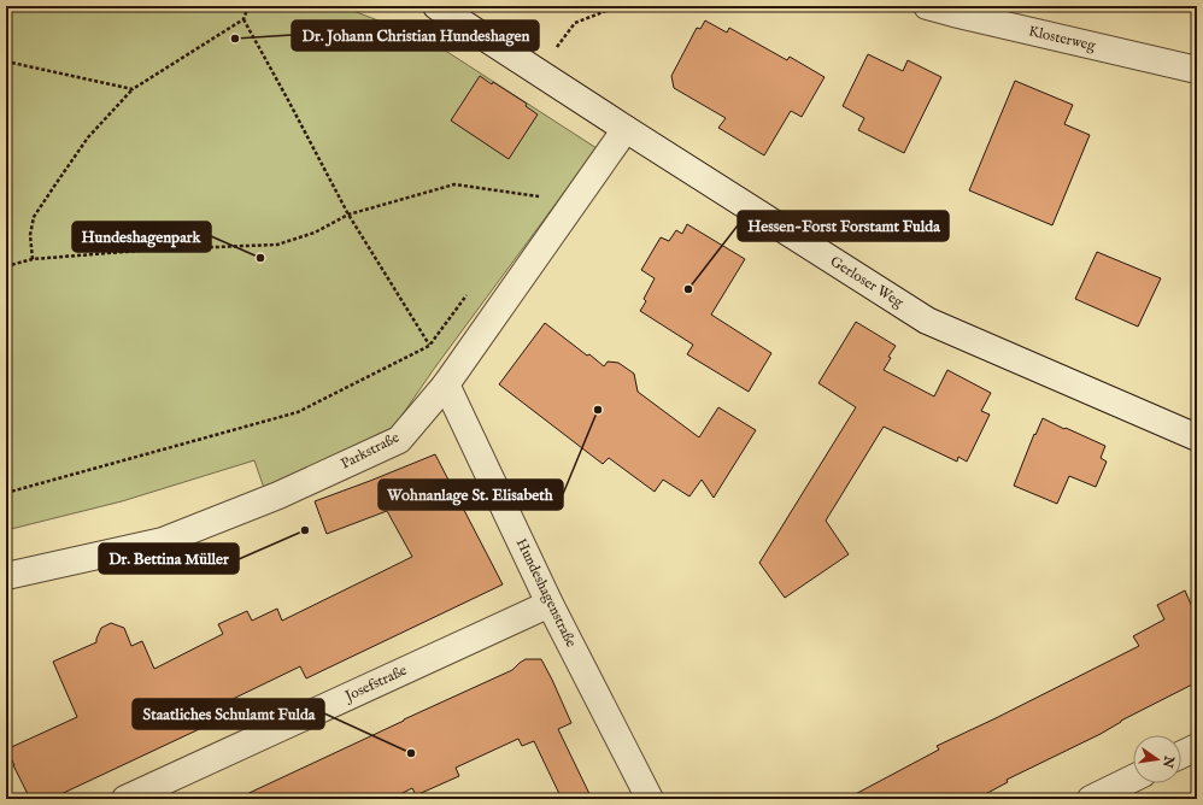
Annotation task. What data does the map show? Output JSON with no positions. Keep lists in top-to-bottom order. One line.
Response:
{"streets":{"street":["Klosterweg","Gerloser Weg","Parkstraße","Hundeshagenstraße","Josefstraße"]},"crossings":[["Gerloser Weg","Parkstraße"],["Parkstraße","Hundeshagenstraße"],["Hundeshagenstraße","Josefstraße"]],"places":["Dr. Johann Christian Hundeshagen","Hundeshagenpark","Hessen-Forst Forstamt Fulda","Wohnanlage St. Elisabeth","Dr. Bettina Müller","Staatliches Schulamt Fulda"],"north":"right"}
